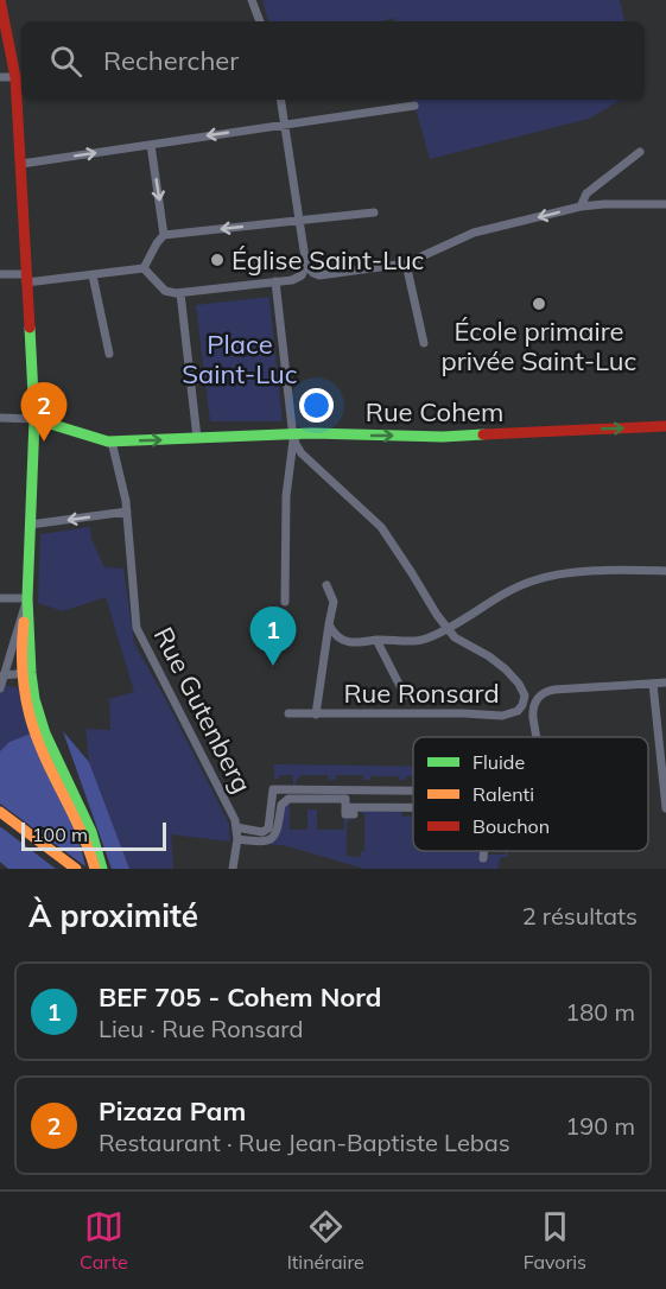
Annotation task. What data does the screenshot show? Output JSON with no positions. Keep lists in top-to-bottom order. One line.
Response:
{"streets":{"main road":["Rue Cohem"],"street":["Rue Ronsard","Rue Gutenberg"]},"crossings":[["Rue Cohem","Rue Gutenberg"]],"one_way":["Rue Cohem"],"parks":["Place Saint-Luc"],"places":["Église Saint-Luc","École primaire privée Saint-Luc"],"legend":["Fluide","Ralenti","Bouchon"],"scale_bar":"100 m","page":{"search":"Rechercher","pins":["2","1"],"scale":"100 m","heading":["À proximité","2 résultats"],"list":[{"mark":"1","name":"BEF 705 - Cohem Nord","note":"Lieu · Rue Ronsard","value":"180 m"},{"mark":"2","name":"Pizaza Pam","note":"Restaurant · Rue Jean-Baptiste Lebas","value":"190 m"}],"nav":["Carte","Itinéraire","Favoris"]}}
